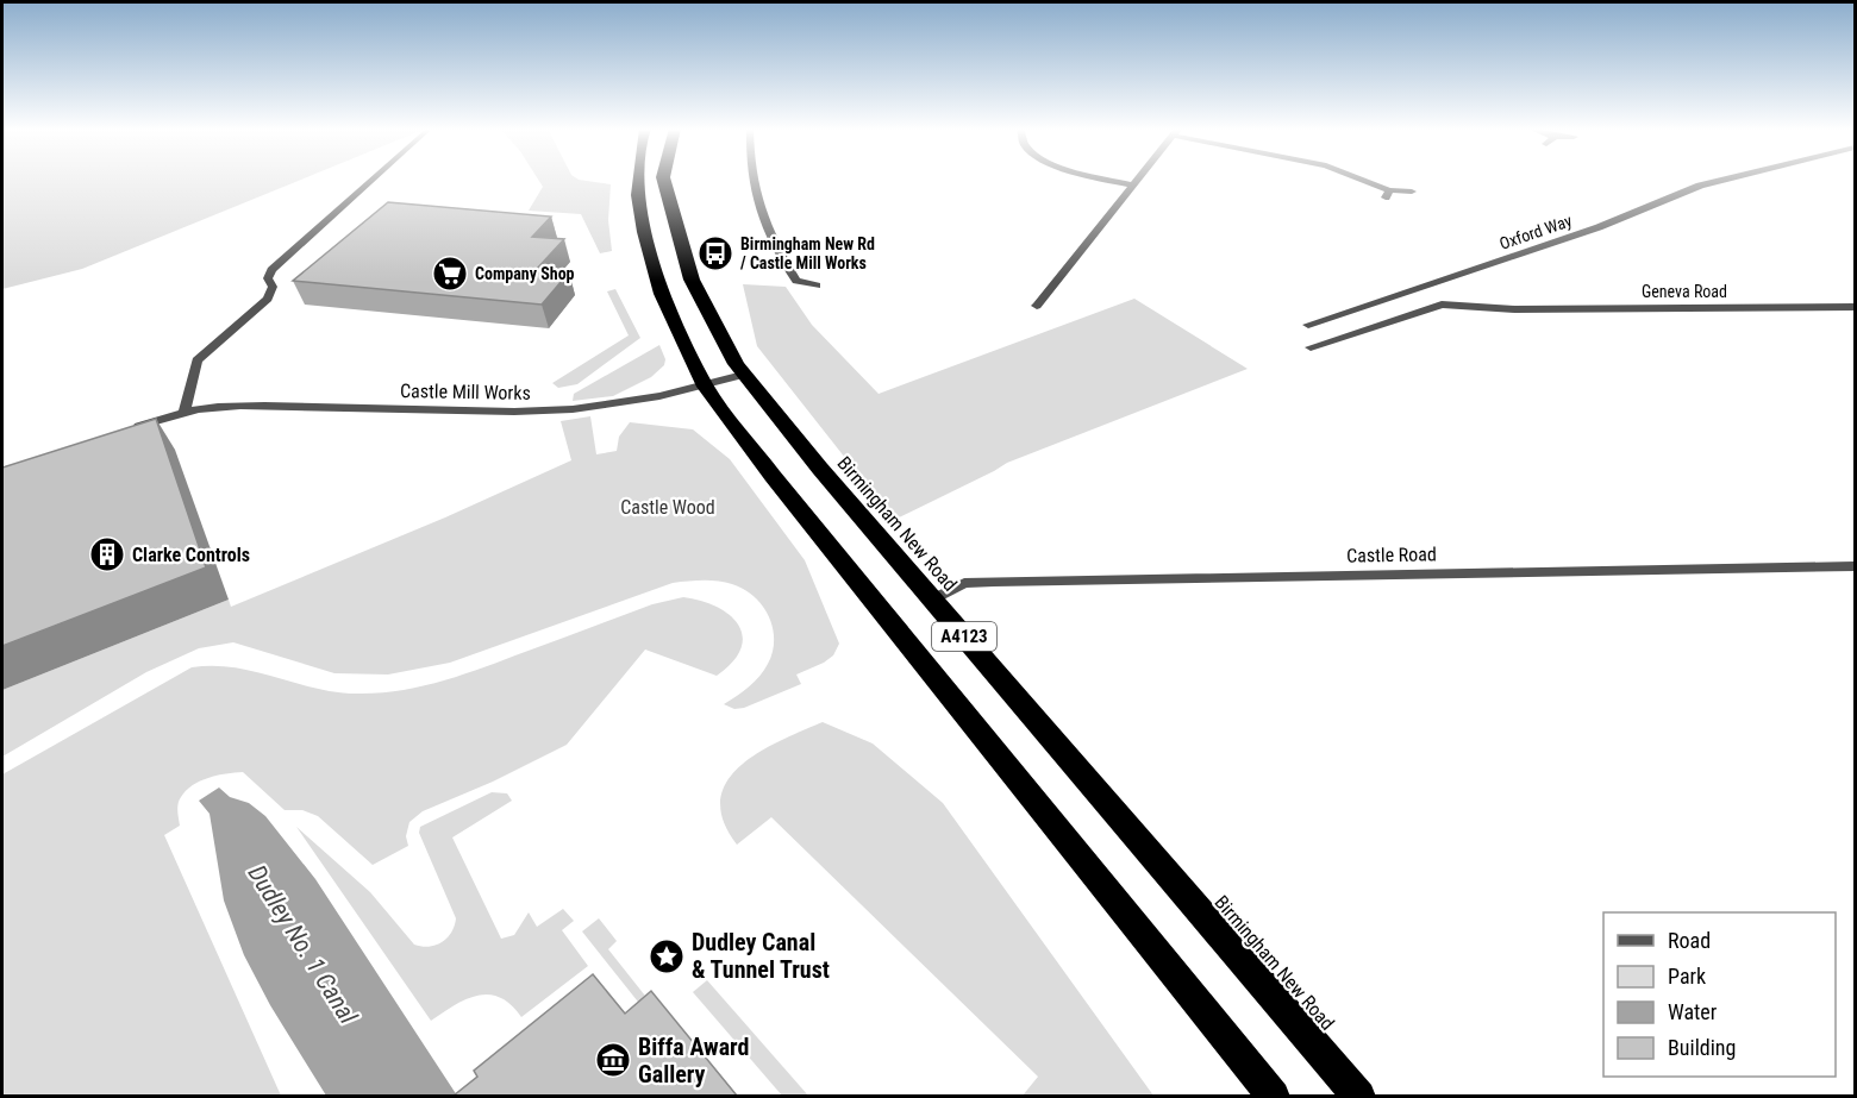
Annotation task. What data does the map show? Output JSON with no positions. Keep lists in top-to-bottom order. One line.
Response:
{"streets":{"highway":["Birmingham New Road","A4123"],"street":["Oxford Way","Geneva Road","Castle Mill Works","Castle Road"]},"crossings":[["Castle Mill Works","Birmingham New Road"],["Castle Mill Works","A4123"],["Birmingham New Road","Castle Road"]],"water":["Dudley No. 1 Canal"],"parks":["Castle Wood"],"places":{"bus stop":["Birmingham New Rd / Castle Mill Works"],"supermarket":["Company Shop"],"building":["Clarke Controls"],"place":["Dudley Canal & Tunnel Trust"],"museum":["Biffa Award Gallery"]},"legend":["Road","Park","Water","Building"]}
